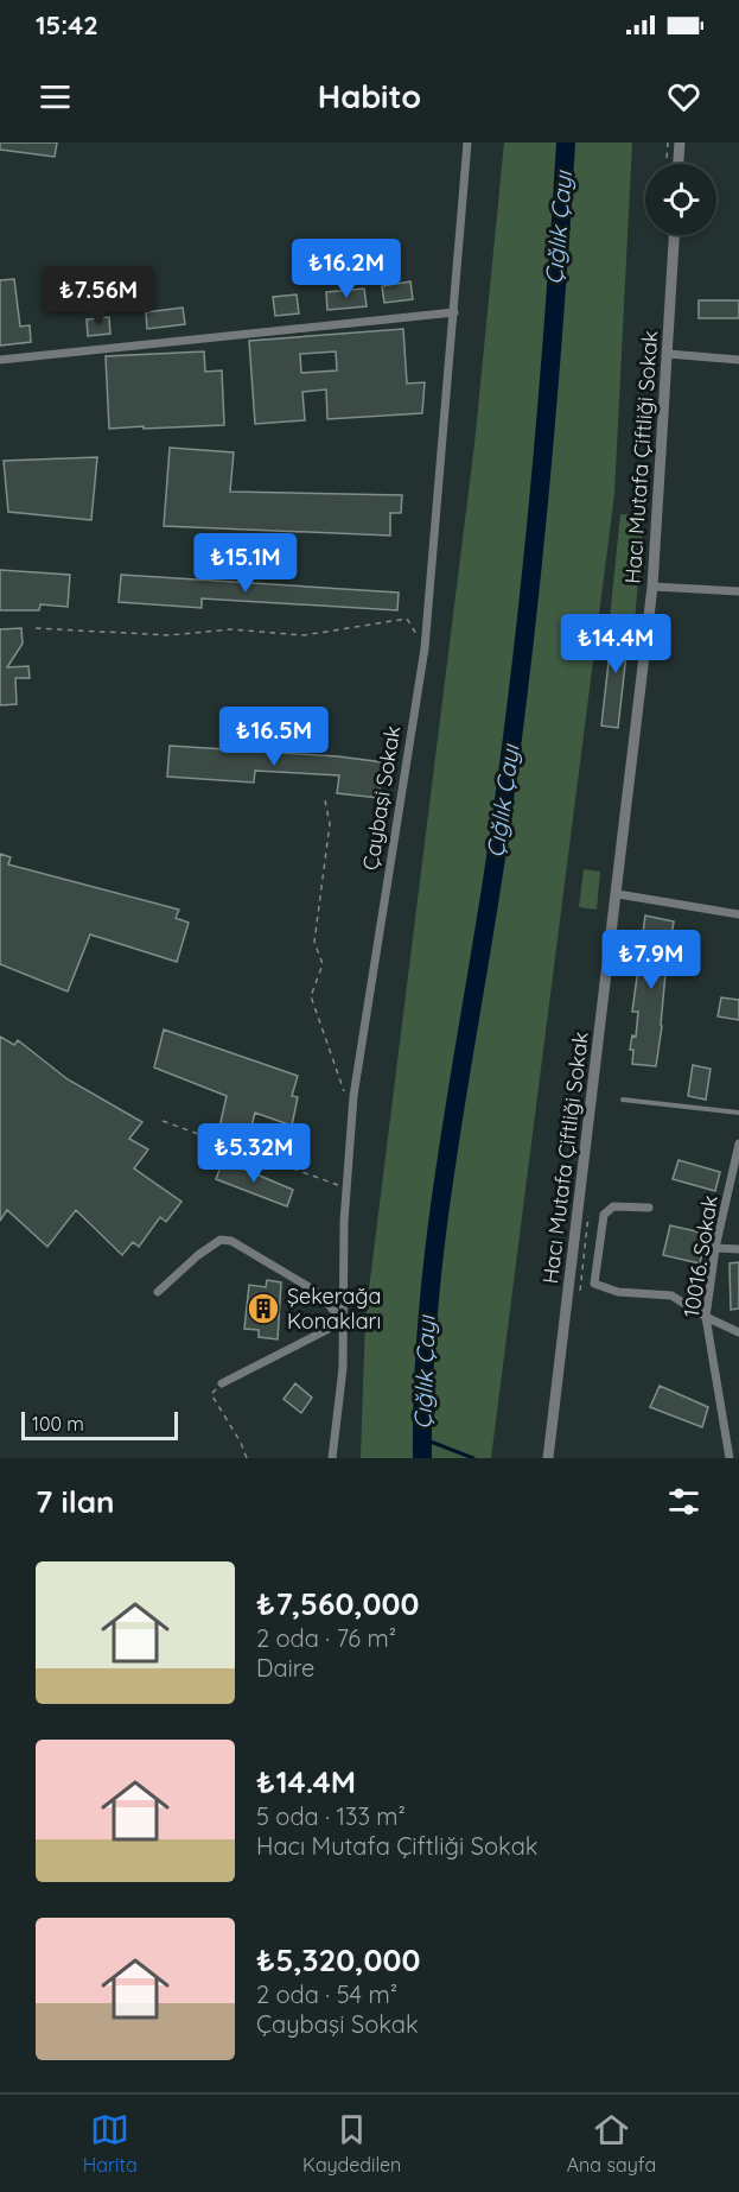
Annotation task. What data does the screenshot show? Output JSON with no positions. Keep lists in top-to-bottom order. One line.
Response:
{"streets":{"street":["Hacı Mutafa Çiftliği Sokak","Çaybaşi Sokak","10016. Sokak"]},"water":["Çığlık Çayı"],"places":{"building":["Şekerağa Konakları"]},"scale_bar":"100 m","page":{"status":"15:42","header":"Habito","price":["₺16.2M","₺7.56M","₺15.1M","₺14.4M","₺16.5M","₺7.9M","₺5.32M"],"scale":"100 m","heading":"7 ilan","list":[{"name":"₺7,560,000","note":"2 oda · 76 m² · Daire"},{"name":"₺14.4M","note":"5 oda · 133 m² · Hacı Mutafa Çiftliği Sokak"},{"name":"₺5,320,000","note":"2 oda · 54 m² · Çaybaşi Sokak"}],"tabs":["Harita","Kaydedilen","Ana sayfa"]}}
